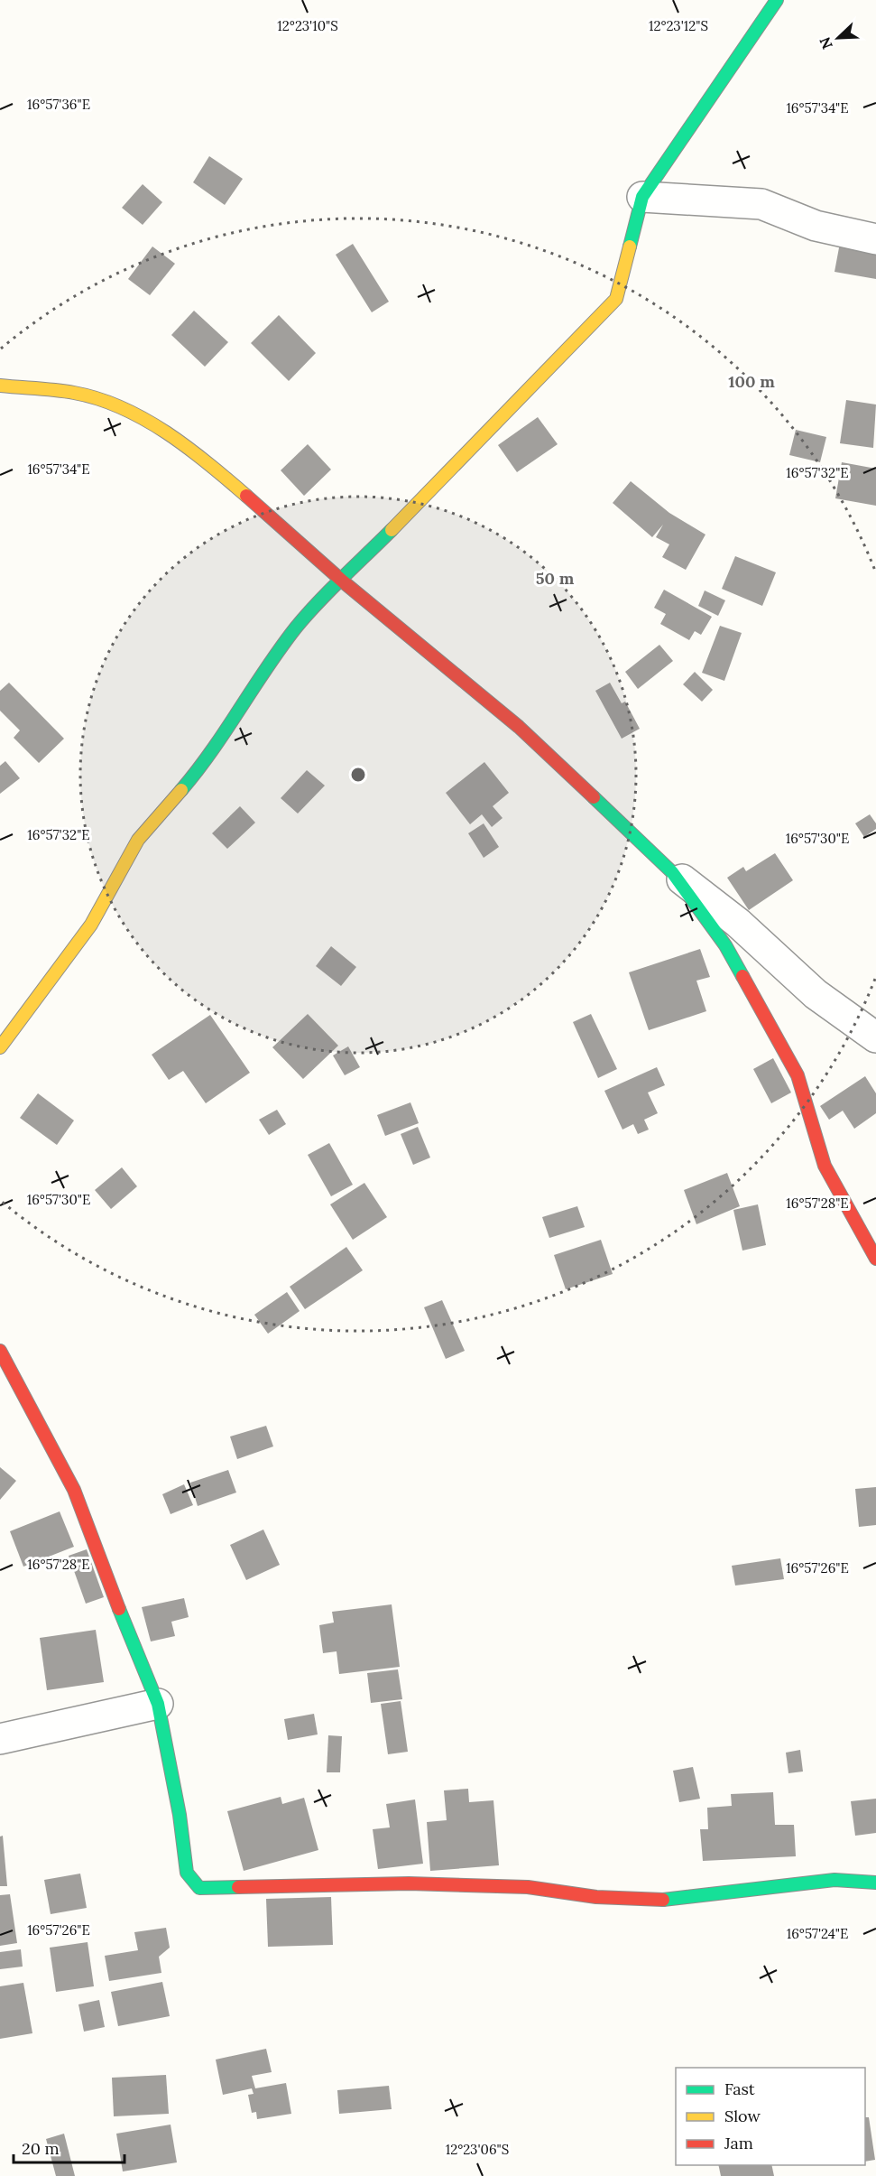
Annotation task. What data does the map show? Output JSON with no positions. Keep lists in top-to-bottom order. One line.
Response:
{"legend":["Fast","Slow","Jam"],"scale_bar":"20 m","north":"bottom left","coordinates":["12°23'10\"S","12°23'12\"S","16°57'36\"E","16°57'34\"E","16°57'32\"E","16°57'30\"E","16°57'28\"E","16°57'26\"E","16°57'24\"E","12°23'06\"S"],"rings":["100 m","50 m"]}
